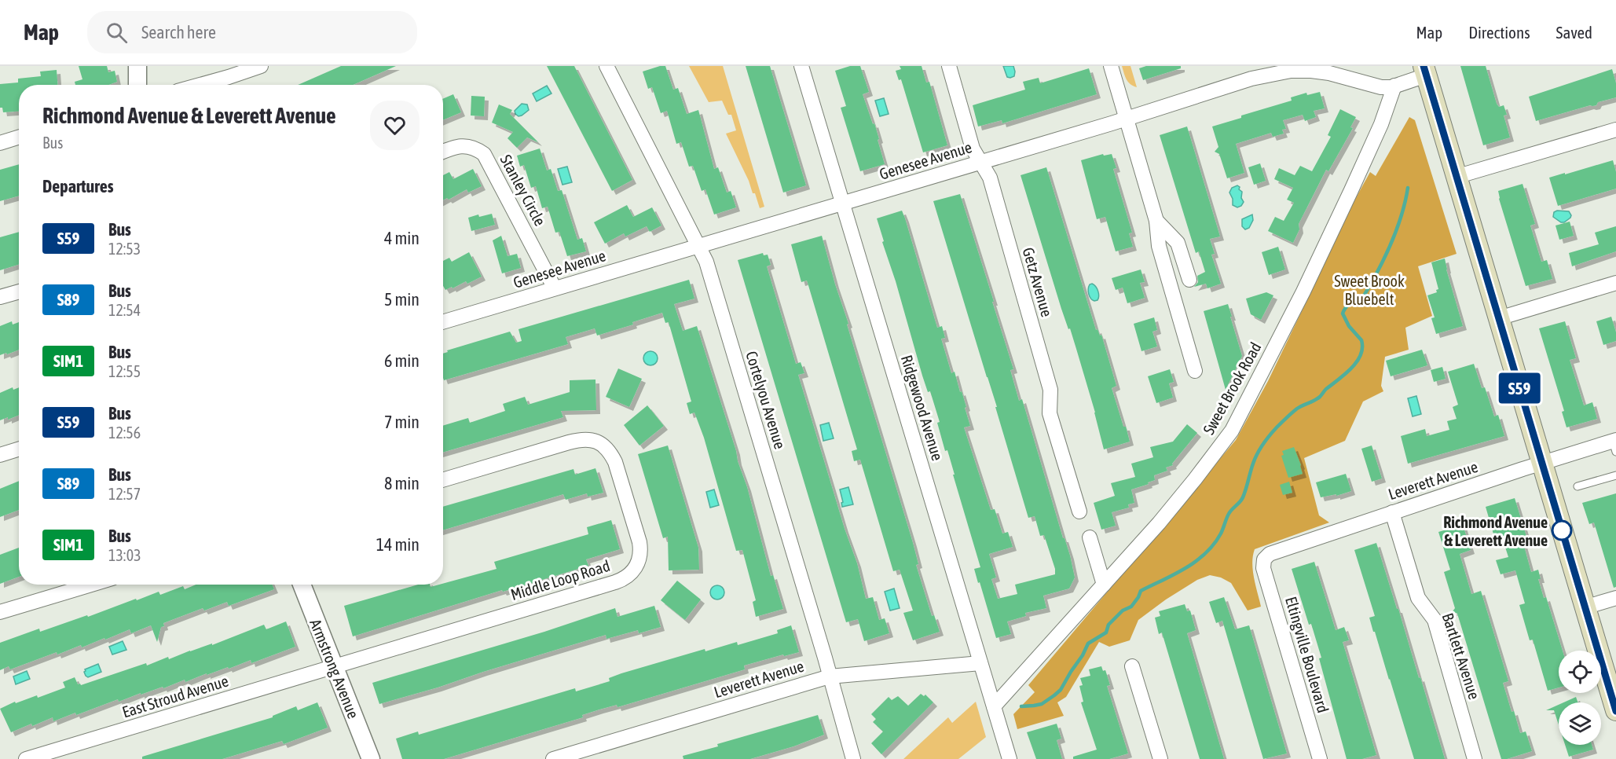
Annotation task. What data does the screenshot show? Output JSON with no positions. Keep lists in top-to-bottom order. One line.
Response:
{"streets":{"street":["Genesee Avenue","Stanley Circle","Getz Avenue","Sweet Brook Road","Cortelyou Avenue","Ridgewood Avenue","Leverett Avenue","Middle Loop Road","Eltingville Boulevard","Bartlett Avenue","Armstrong Avenue","East Stroud Avenue"]},"crossings":[["Genesee Avenue","Stanley Circle"],["Genesee Avenue","Getz Avenue"],["Genesee Avenue","Sweet Brook Road"],["Genesee Avenue","Cortelyou Avenue"],["Genesee Avenue","Ridgewood Avenue"],["Sweet Brook Road","Ridgewood Avenue"],["Cortelyou Avenue","Leverett Avenue"],["Ridgewood Avenue","Leverett Avenue"],["Leverett Avenue","Eltingville Boulevard"],["Leverett Avenue","Bartlett Avenue"],["Middle Loop Road","Armstrong Avenue"],["Middle Loop Road","East Stroud Avenue"],["Armstrong Avenue","East Stroud Avenue"]],"parks":["Sweet Brook Bluebelt"],"places":["Richmond Avenue & Leverett Avenue"],"lines":["bus line S59"],"page":{"header":"Map","search":"Search here","nav":["Map","Directions","Saved"],"on_map":"S59","heading":[["Richmond Avenue & Leverett Avenue","Bus"],"Departures"],"list":[{"mark":"S59","name":"Bus","note":"12:53","value":"4 min"},{"mark":"S89","name":"Bus","note":"12:54","value":"5 min"},{"mark":"SIM1","name":"Bus","note":"12:55","value":"6 min"},{"mark":"S59","name":"Bus","note":"12:56","value":"7 min"},{"mark":"S89","name":"Bus","note":"12:57","value":"8 min"},{"mark":"SIM1","name":"Bus","note":"13:03","value":"14 min"}]}}
